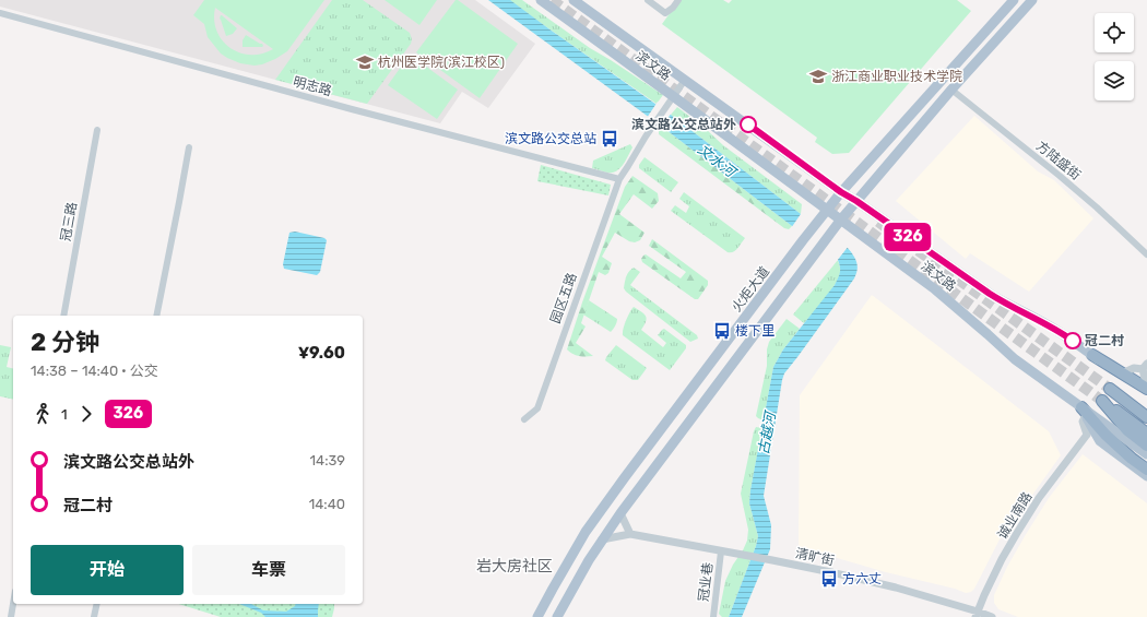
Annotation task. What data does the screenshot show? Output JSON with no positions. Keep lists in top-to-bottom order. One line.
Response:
{"streets":{"main road":["滨文路","火炬大道"],"street":["明志路","方陆盛街","冠三路","园区五路","诚业南路","清旷街","冠业巷"]},"crossings":[["滨文路","火炬大道"],["滨文路","园区五路"],["明志路","园区五路"],["诚业南路","清旷街"],["清旷街","冠业巷"]],"districts":["岩大房社区"],"water":["文水河","古越河"],"places":{"school or university":["杭州医学院(滨江校区)","浙江商业职业技术学院"],"other":["滨文路公交总站外","冠二村"],"bus stop":["滨文路公交总站","楼下里","方六丈"]},"lines":["bus line 326"],"page":{"on_map":"326","heading":["2 分钟","14:38 – 14:40 · 公交","¥9.60"],"legs":["1","326"],"list":[{"name":"滨文路公交总站外","value":"14:39"},{"name":"冠二村","value":"14:40"}],"buttons":["开始","车票"]}}
